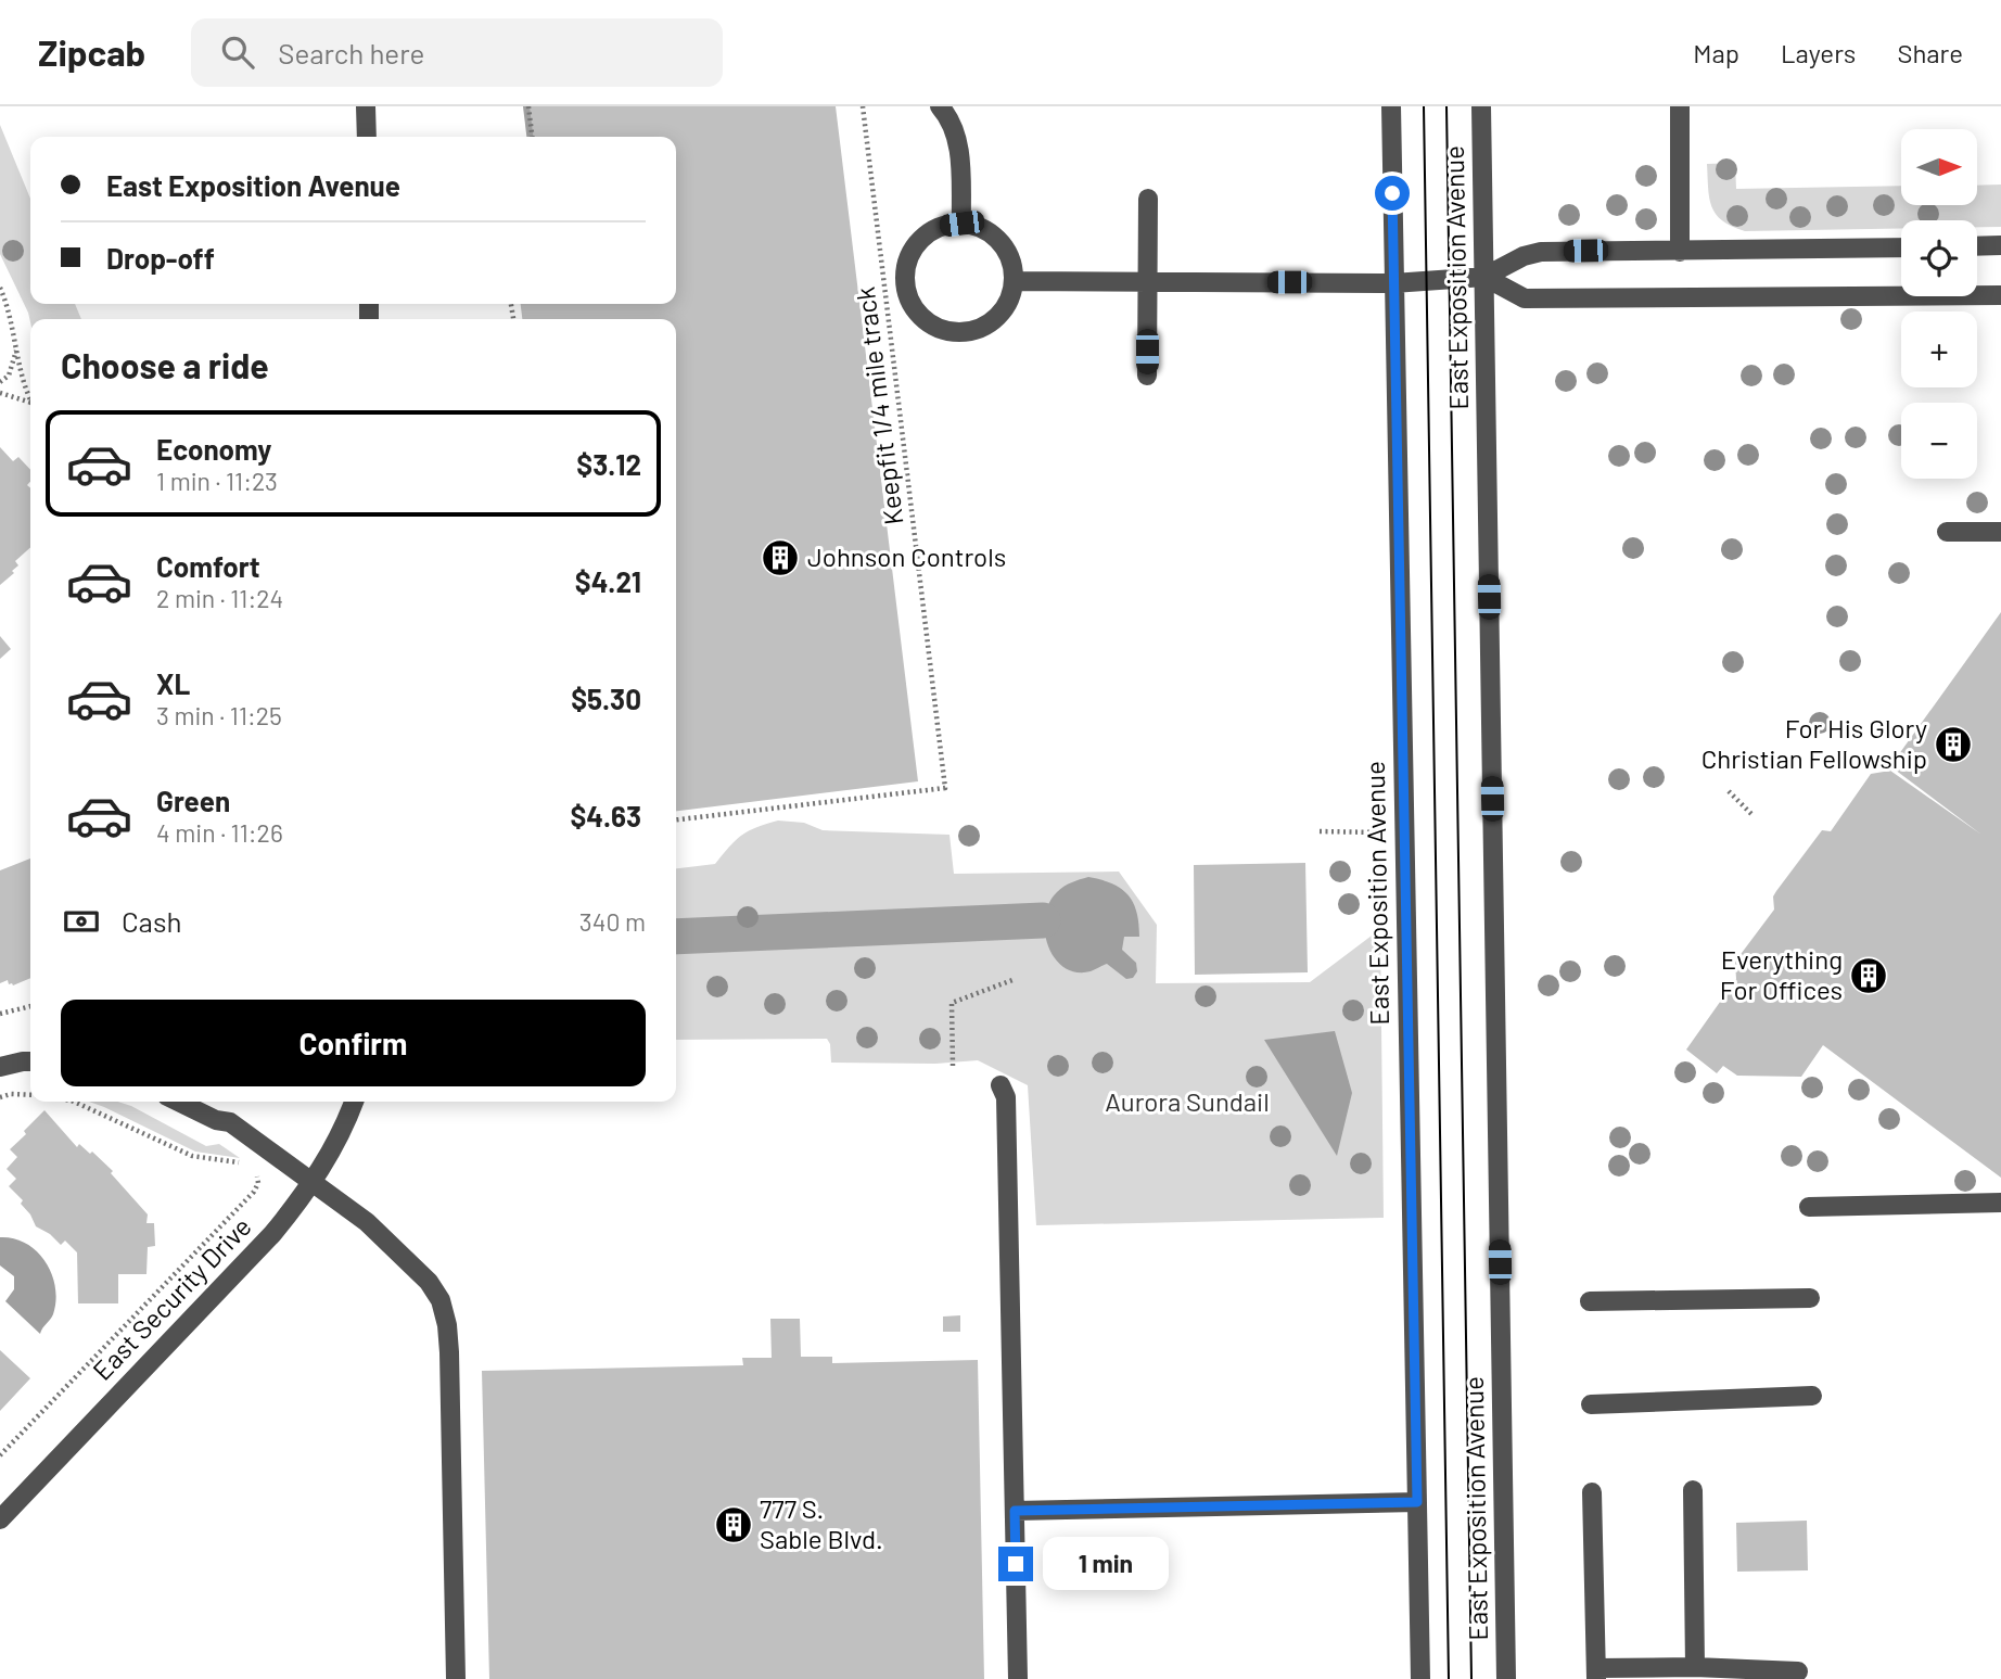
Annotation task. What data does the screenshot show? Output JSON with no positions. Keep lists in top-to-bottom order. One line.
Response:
{"streets":{"street":["East Exposition Avenue","East Security Drive"],"path":["Keepfit 1/4 mile track"]},"parks":["Aurora Sundail"],"places":{"building":["Johnson Controls","For His Glory Christian Fellowship","Everything For Offices","777 S. Sable Blvd."]},"north":"right","page":{"header":"Zipcab","search":"Search here","nav":["Map","Layers","Share"],"map_buttons":["+","−"],"banner":["East Exposition Avenue","Drop-off"],"heading":"Choose a ride","list":[{"name":"Economy","note":"1 min · 11:23","value":"$3.12"},{"name":"Comfort","note":"2 min · 11:24","value":"$4.21"},{"name":"XL","note":"3 min · 11:25","value":"$5.30"},{"name":"Green","note":"4 min · 11:26","value":"$4.63"}],"pay":["Cash","340 m"],"buttons":"Confirm","bubble":"1 min"}}
